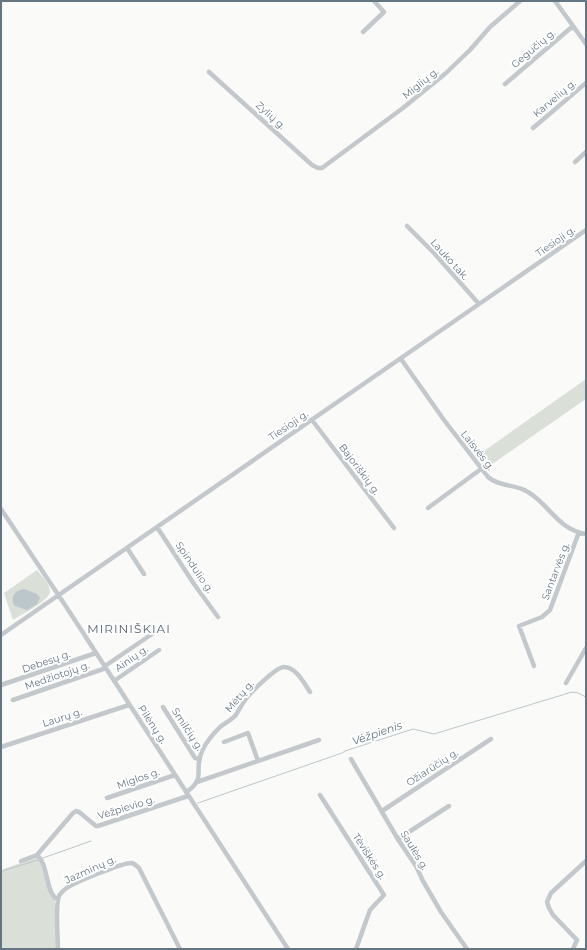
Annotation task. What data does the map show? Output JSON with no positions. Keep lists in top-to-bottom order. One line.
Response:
{"streets":{"street":["Gegučių g.","Miglių g.","Karvelių g.","Zylių g.","Tiesioji g.","Lauko tak.","Laisvės g.","Bajoriškių g.","Spindulio g.","Santarvės g.","Ainių g.","Debesų g.","Medžiotojų g.","Mėtų g.","Laurų g.","Pilėnų g.","Smilčių g.","Ožiarūčių g.","Miglos g.","Vėžpievio g.","Saulės g.","Tėviškės g.","Jazminų g."]},"crossings":[["Miglių g.","Zylių g."],["Tiesioji g.","Lauko tak."],["Tiesioji g.","Laisvės g."],["Tiesioji g.","Bajoriškių g."],["Tiesioji g.","Spindulio g."],["Tiesioji g.","Pilėnų g."],["Laisvės g.","Santarvės g."],["Ainių g.","Pilėnų g."],["Debesų g.","Pilėnų g."],["Medžiotojų g.","Pilėnų g."],["Mėtų g.","Smilčių g."],["Laurų g.","Pilėnų g."],["Pilėnų g.","Miglos g."],["Pilėnų g.","Vėžpievio g."],["Ožiarūčių g.","Saulės g."]],"districts":["MIRINIŠKIAI"],"water":["Vėžpienis"]}
